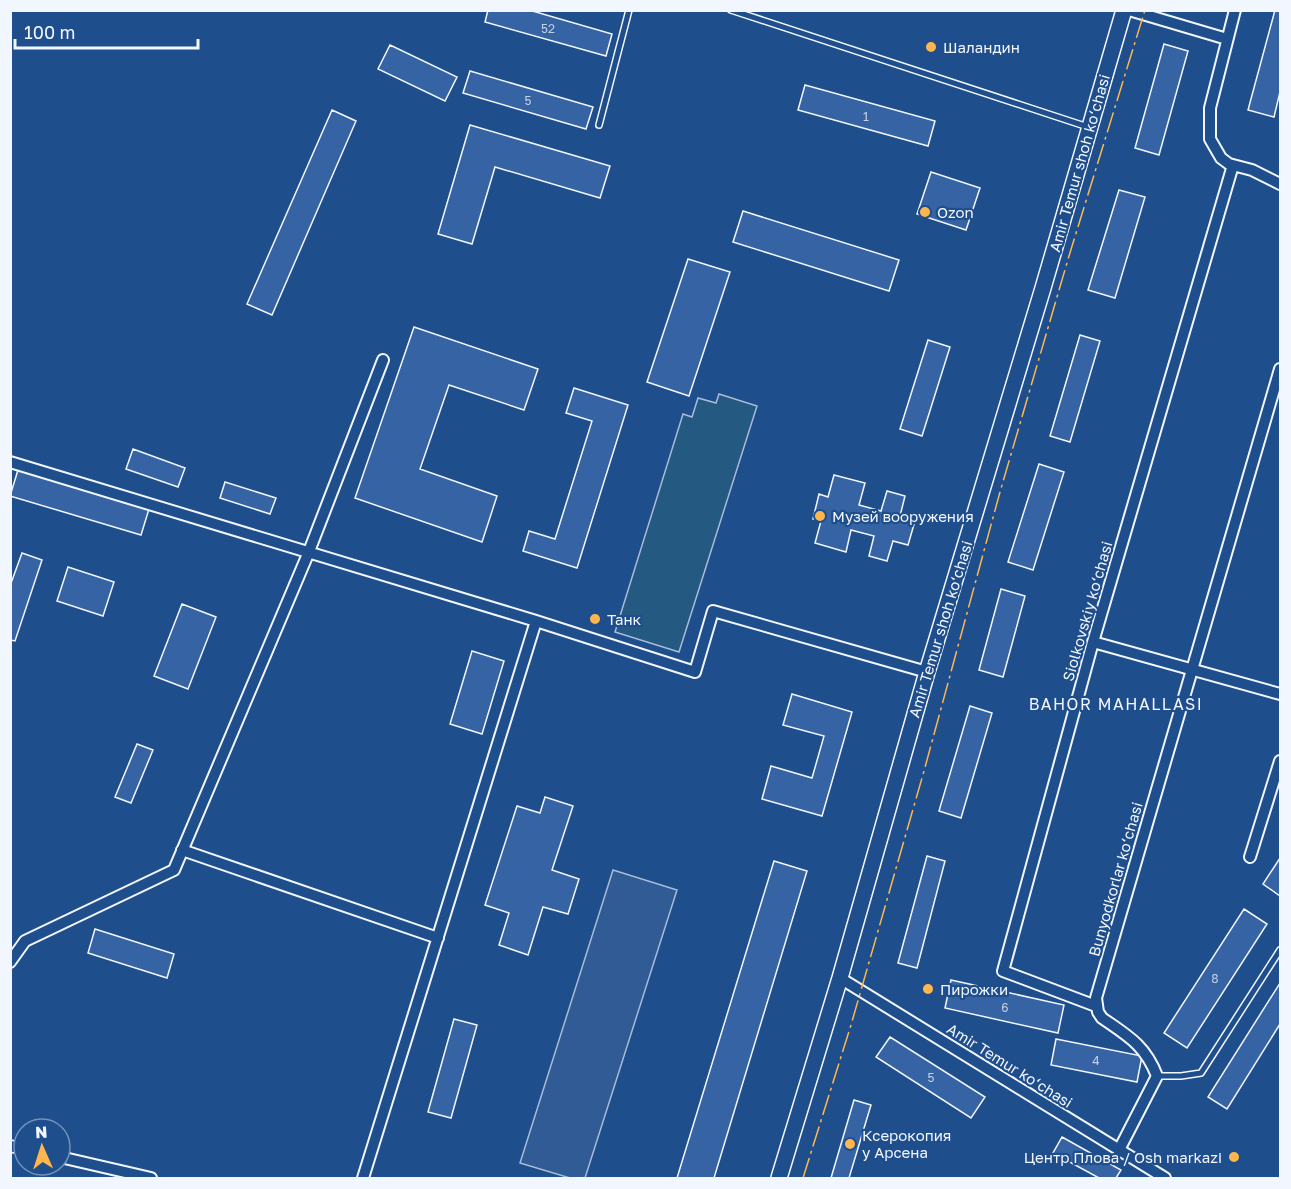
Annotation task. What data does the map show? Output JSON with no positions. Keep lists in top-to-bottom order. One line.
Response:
{"streets":{"main road":["Amir Temur shoh ko‘chasi"],"street":["Siolkovskiy ko‘chasi","Bunyodkorlar ko‘chasi","Amir Temur ko‘chasi"]},"crossings":[["Amir Temur shoh ko‘chasi","Amir Temur ko‘chasi"],["Siolkovskiy ko‘chasi","Bunyodkorlar ko‘chasi"]],"districts":["BAHOR MAHALLASI"],"places":["Шаландин","Ozon","Музей вооружения","Танк","Пирожки","Ксерокопия у Арсена","Центр Плова / Osh markazi"],"house_numbers":["52","5","1","8","6","4","5"],"scale_bar":"100 m","north":"top"}
